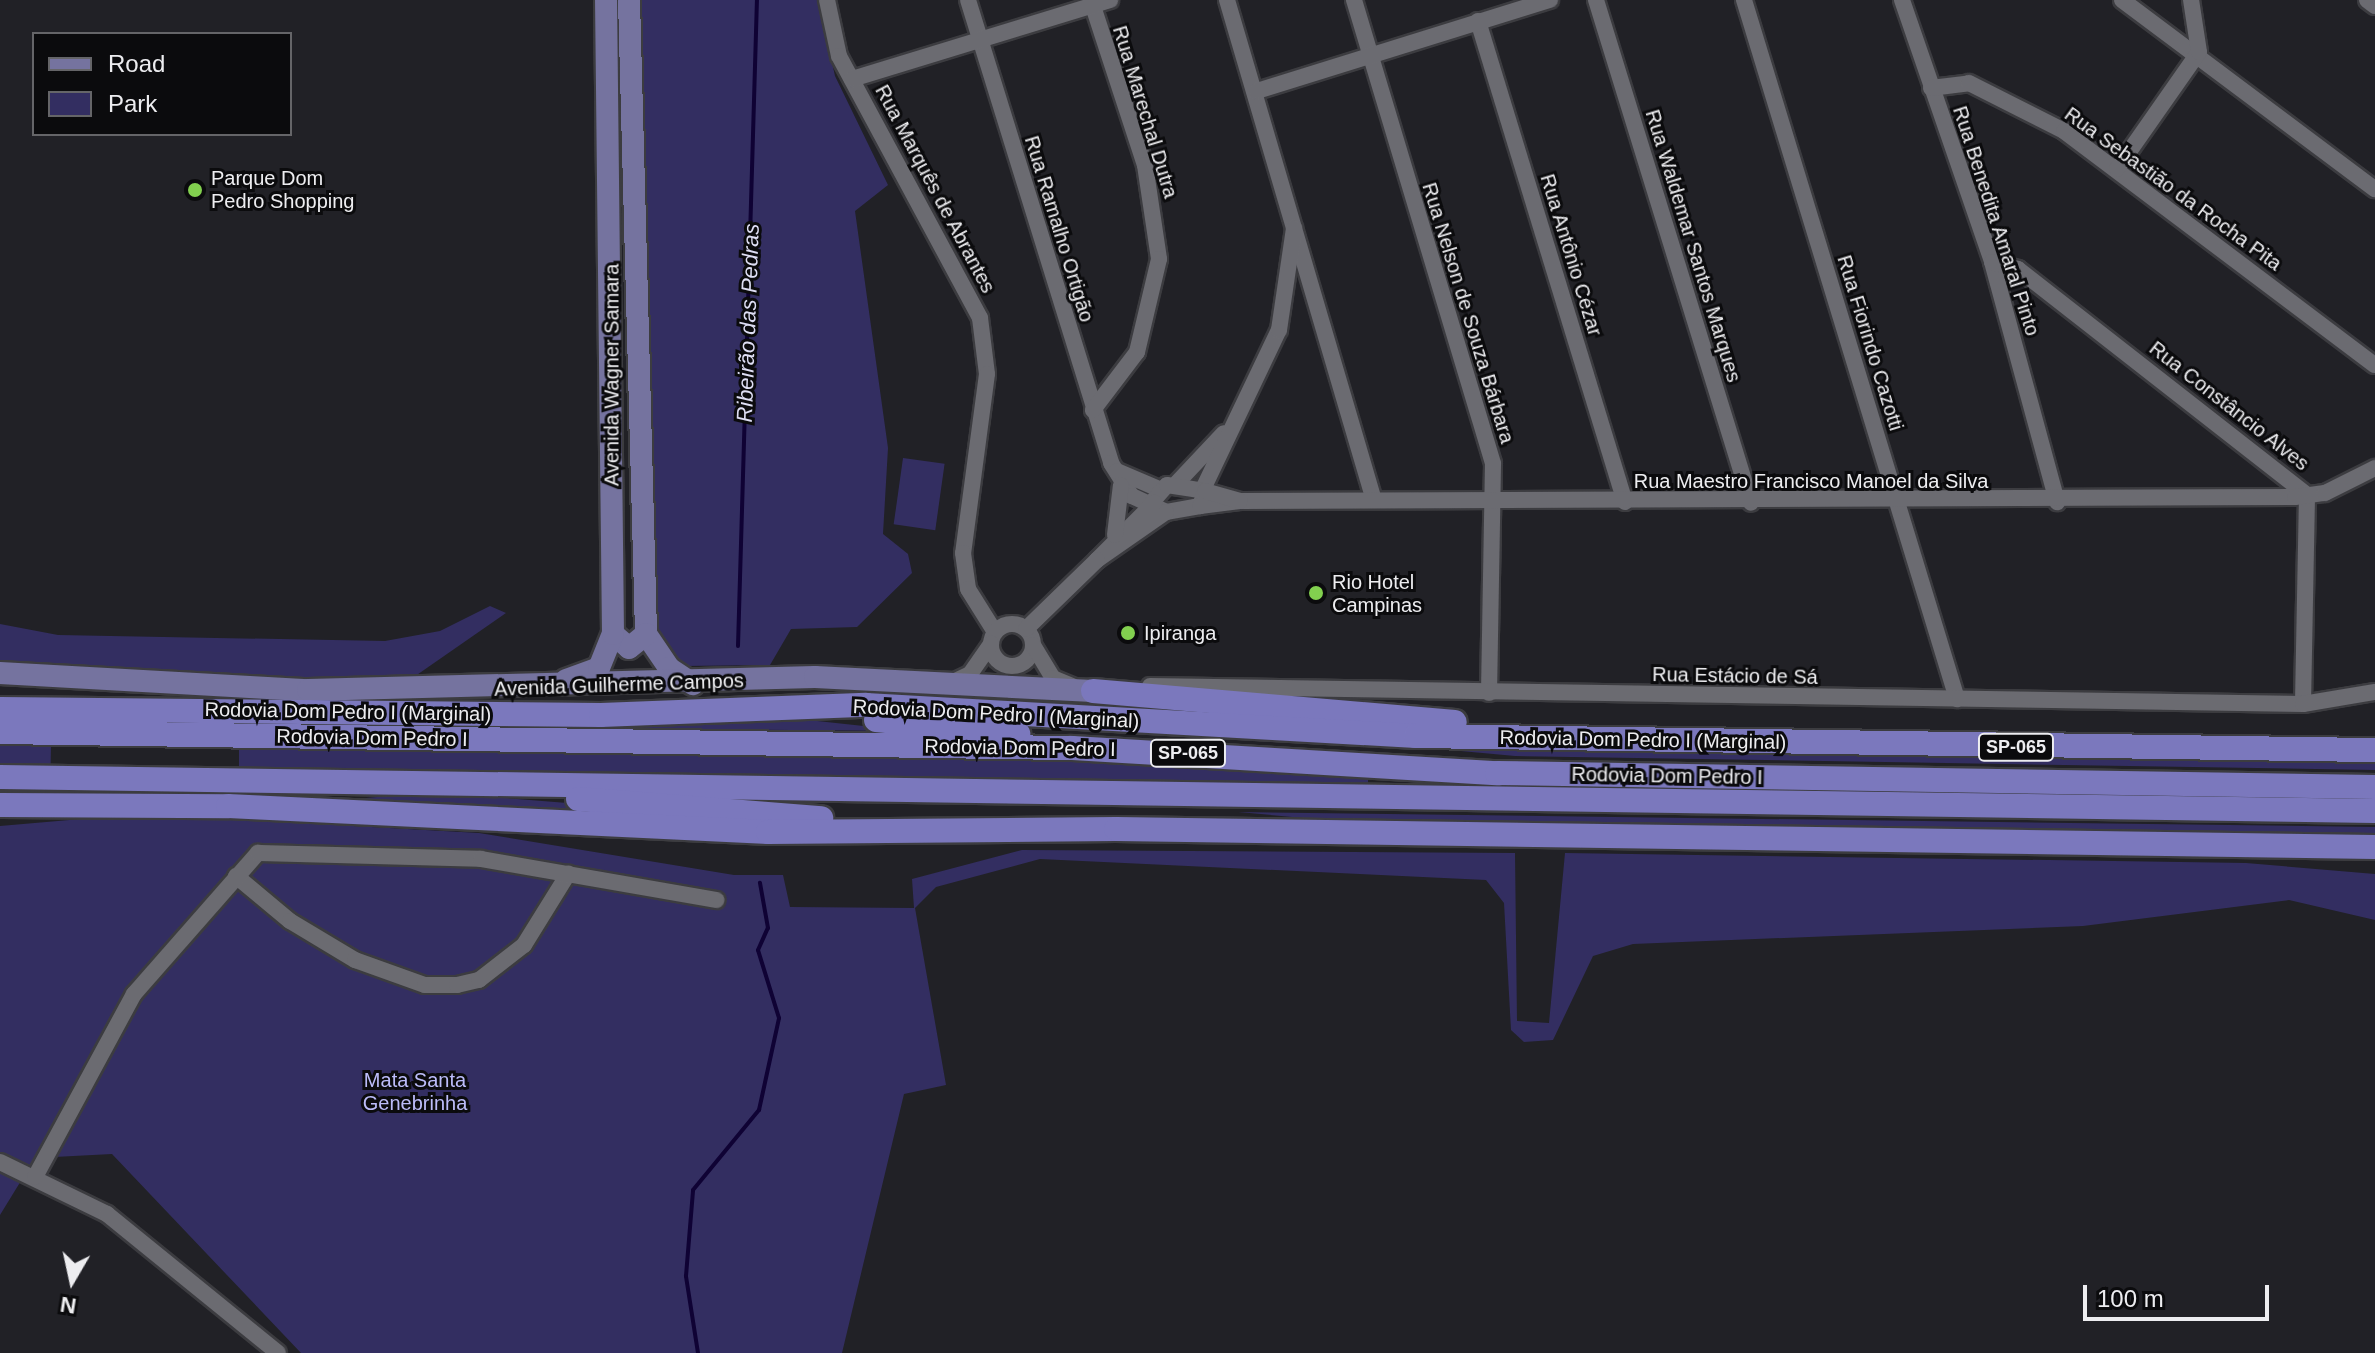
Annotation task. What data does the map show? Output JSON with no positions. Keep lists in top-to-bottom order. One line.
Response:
{"streets":{"highway":["Rodovia Dom Pedro I (Marginal)","Rodovia Dom Pedro I","SP-065"],"main road":["Avenida Wagner Samara","Avenida Guilherme Campos"],"street":["Rua Marechal Dutra","Rua Marquês de Abrantes","Rua Sebastião da Rocha Pita","Rua Benedita Amaral Pinto","Rua Ramalho Ortigão","Rua Waldemar Santos Marques","Rua Antônio Cézar","Rua Nelson de Souza Bárbara","Rua Fiorindo Cazotti","Rua Constâncio Alves","Rua Maestro Francisco Manoel da Silva","Rua Estácio de Sá"]},"crossings":[["Rua Marechal Dutra","Rua Ramalho Ortigão"],["Rua Marquês de Abrantes","Rua Estácio de Sá"],["Rua Sebastião da Rocha Pita","Rua Benedita Amaral Pinto"],["Rua Benedita Amaral Pinto","Rua Constâncio Alves"],["Rua Benedita Amaral Pinto","Rua Maestro Francisco Manoel da Silva"],["Rua Waldemar Santos Marques","Rua Maestro Francisco Manoel da Silva"],["Rua Antônio Cézar","Rua Maestro Francisco Manoel da Silva"],["Rua Nelson de Souza Bárbara","Rua Maestro Francisco Manoel da Silva"],["Rua Nelson de Souza Bárbara","Rua Estácio de Sá"],["Rua Fiorindo Cazotti","Rua Maestro Francisco Manoel da Silva"],["Rua Fiorindo Cazotti","Rua Estácio de Sá"],["Avenida Wagner Samara","Avenida Guilherme Campos"],["Rua Constâncio Alves","Rua Maestro Francisco Manoel da Silva"],["Rua Constâncio Alves","Rua Estácio de Sá"],["Rua Estácio de Sá","Avenida Guilherme Campos"]],"water":["Ribeirão das Pedras"],"parks":["Mata Santa Genebrinha"],"places":["Parque Dom Pedro Shopping","Rio Hotel Campinas","Ipiranga"],"legend":["Road","Park"],"scale_bar":"100 m","north":"bottom"}
